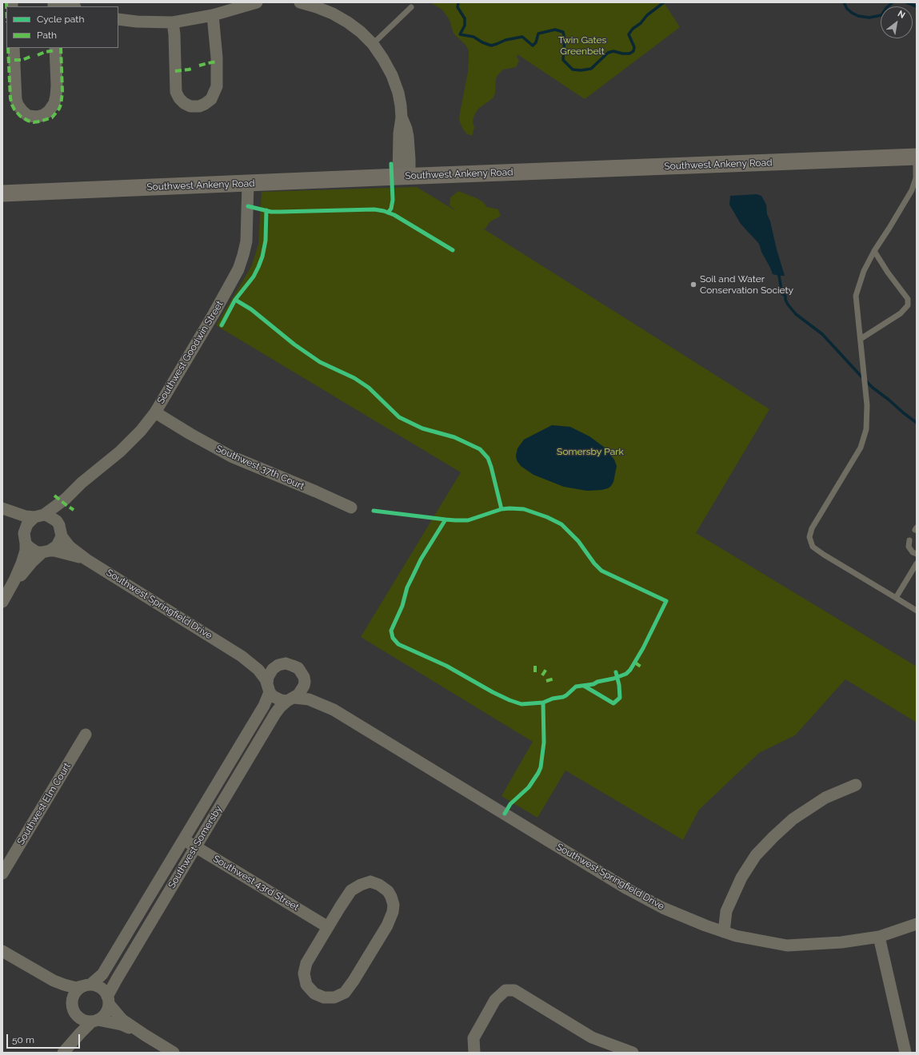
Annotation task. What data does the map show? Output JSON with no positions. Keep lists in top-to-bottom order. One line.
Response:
{"streets":{"street":["Southwest Ankeny Road","Southwest Goodwin Street","Southwest 37th Court","Southwest Springfield Drive","Southwest Elm Court","Southwest Somersby","Southwest 43rd Street"]},"crossings":[["Southwest Ankeny Road","Southwest Goodwin Street"],["Southwest Goodwin Street","Southwest 37th Court"],["Southwest Goodwin Street","Southwest Springfield Drive"],["Southwest Springfield Drive","Southwest Somersby"],["Southwest Somersby","Southwest 43rd Street"]],"parks":["Twin Gates Greenbelt","Somersby Park"],"places":["Soil and Water Conservation Society"],"legend":["Cycle path","Path"],"scale_bar":"50 m","north":"top right"}
